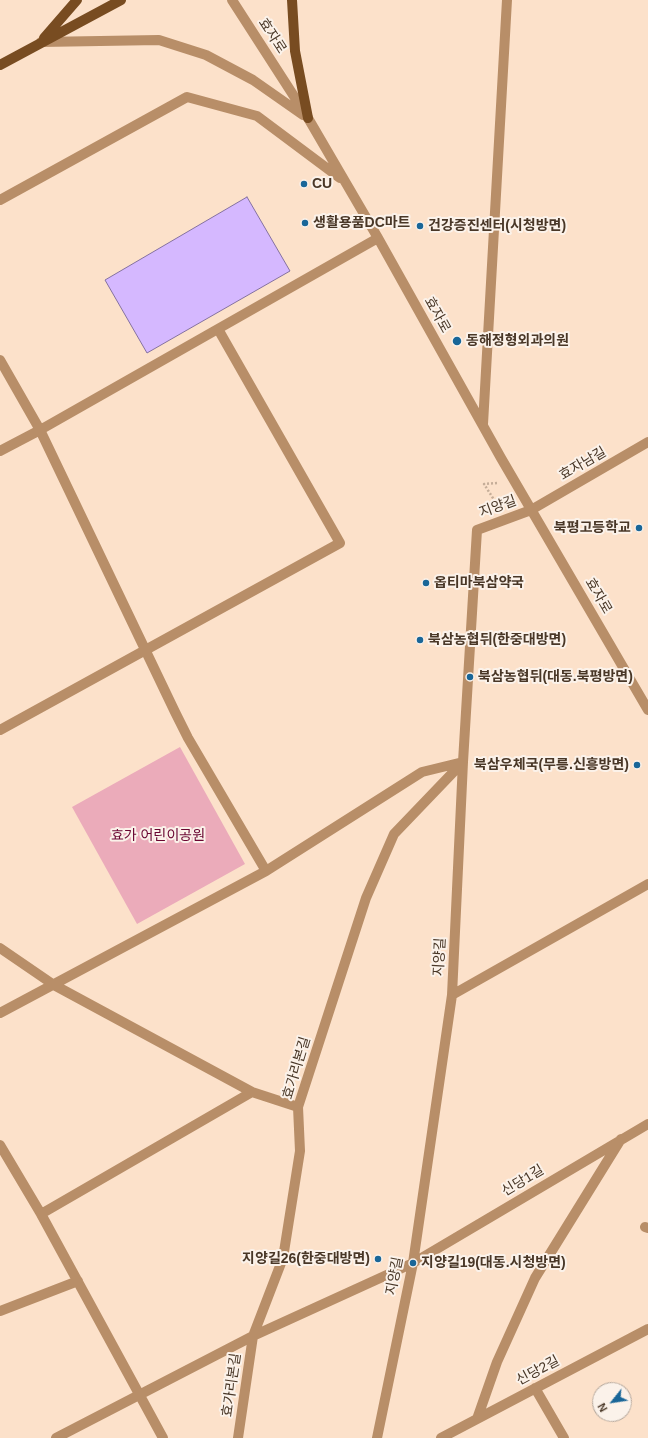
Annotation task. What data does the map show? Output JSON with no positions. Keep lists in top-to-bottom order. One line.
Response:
{"streets":{"street":["효자로","효자남길","지양길","효가리본길","신당1길","신당2길"]},"crossings":[["효자로","효자남길"],["효자로","지양길"],["효자남길","지양길"],["지양길","효가리본길"],["지양길","신당1길"],["효가리본길","신당1길"]],"parks":["효가 어린이공원"],"places":["CU","생활용품DC마트","건강증진센터(시청방면)","동해정형외과의원","북평고등학교","옵티마북삼약국","북삼농협뒤(한중대방면)","북삼농협뒤(대동.북평방면)","북삼우체국(무릉.신흥방면)","지양길26(한중대방면)","지양길19(대동.시청방면)"],"north":"bottom left"}
